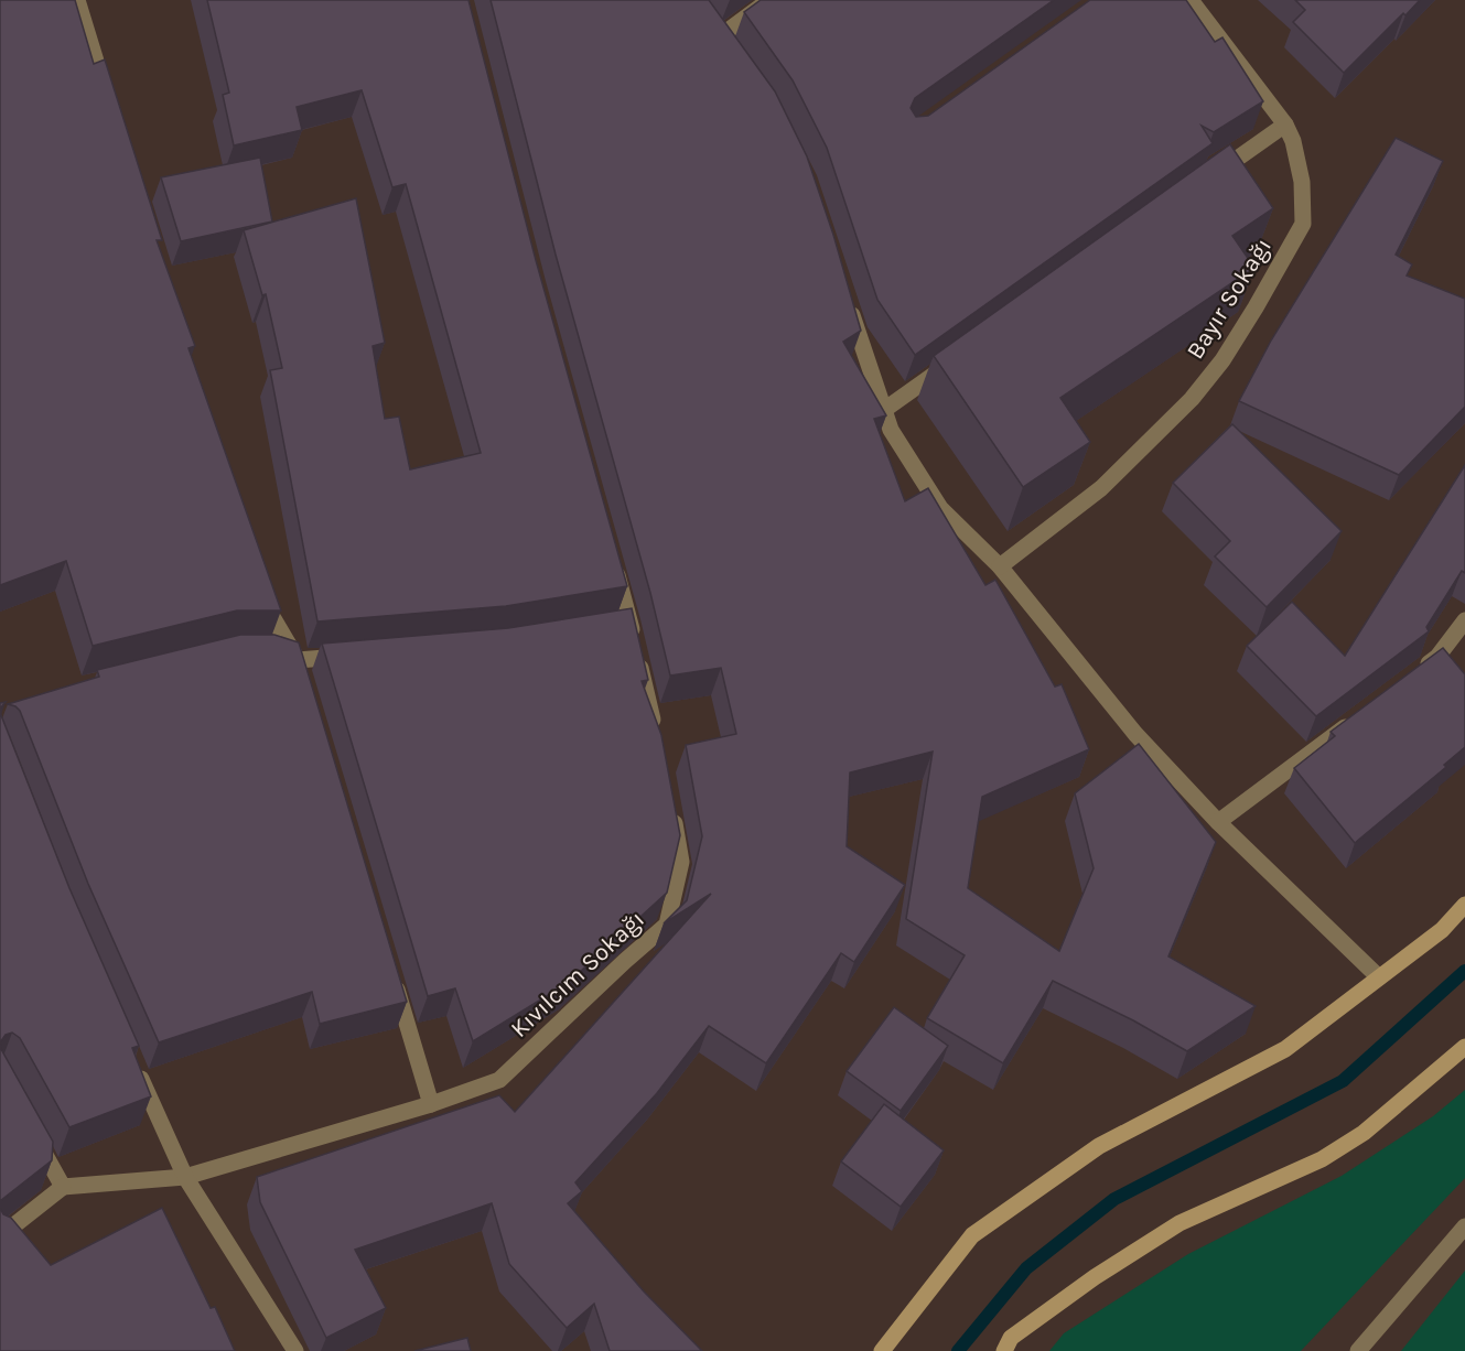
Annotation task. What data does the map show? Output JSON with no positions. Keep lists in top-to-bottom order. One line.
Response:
{"streets":{"street":["Bayır Sokağı","Kıvılcım Sokağı"]}}
